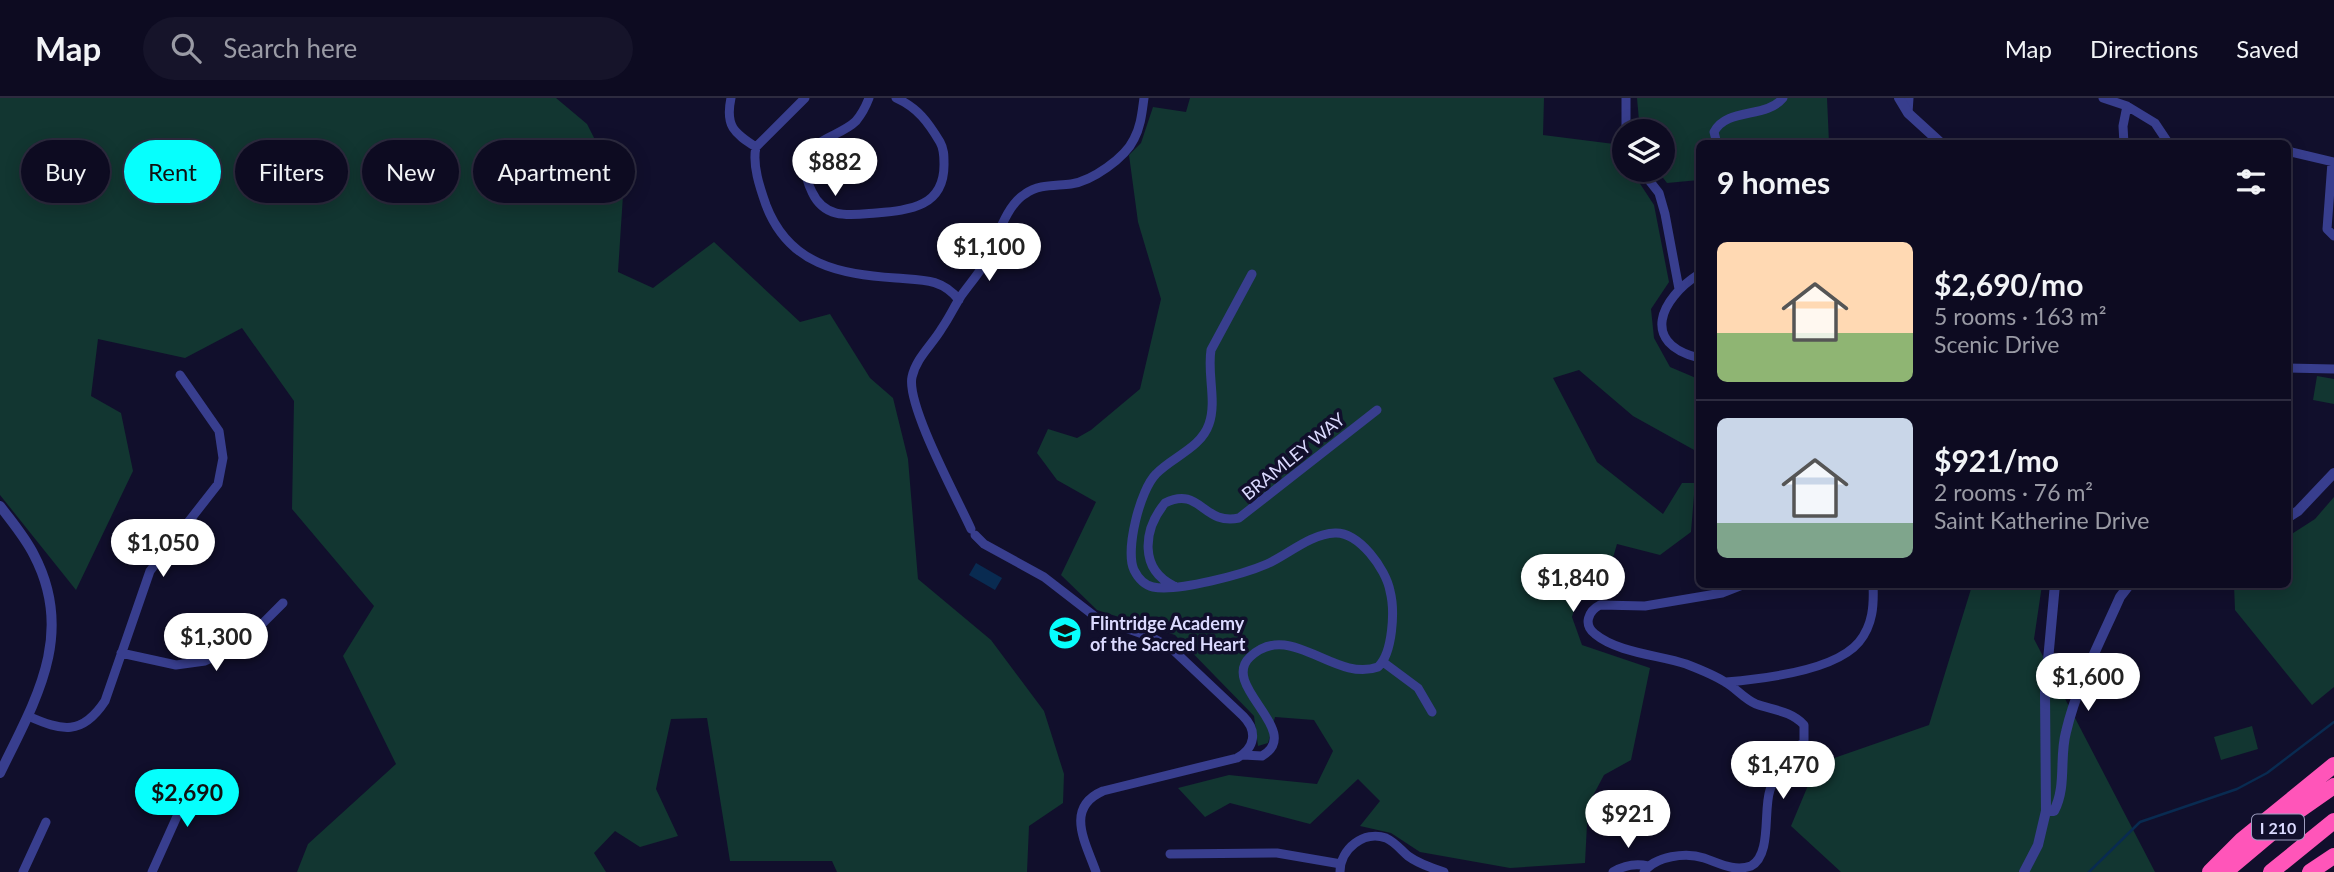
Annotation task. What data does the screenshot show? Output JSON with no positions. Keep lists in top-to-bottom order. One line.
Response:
{"streets":{"highway":["I 210"],"street":["BRAMLEY WAY"]},"places":{"school or university":["Flintridge Academy of the Sacred Heart"]},"page":{"header":"Map","search":"Search here","nav":["Map","Directions","Saved"],"price":["$882","$1,100","$1,050","$1,840","$1,300","$1,600","$1,470","$2,690","$921"],"chip":["Buy","Rent","Filters","New","Apartment"],"heading":"9 homes","list":[{"name":"$2,690/mo","note":"5 rooms · 163 m² · Scenic Drive"},{"name":"$921/mo","note":"2 rooms · 76 m² · Saint Katherine Drive"}]}}
